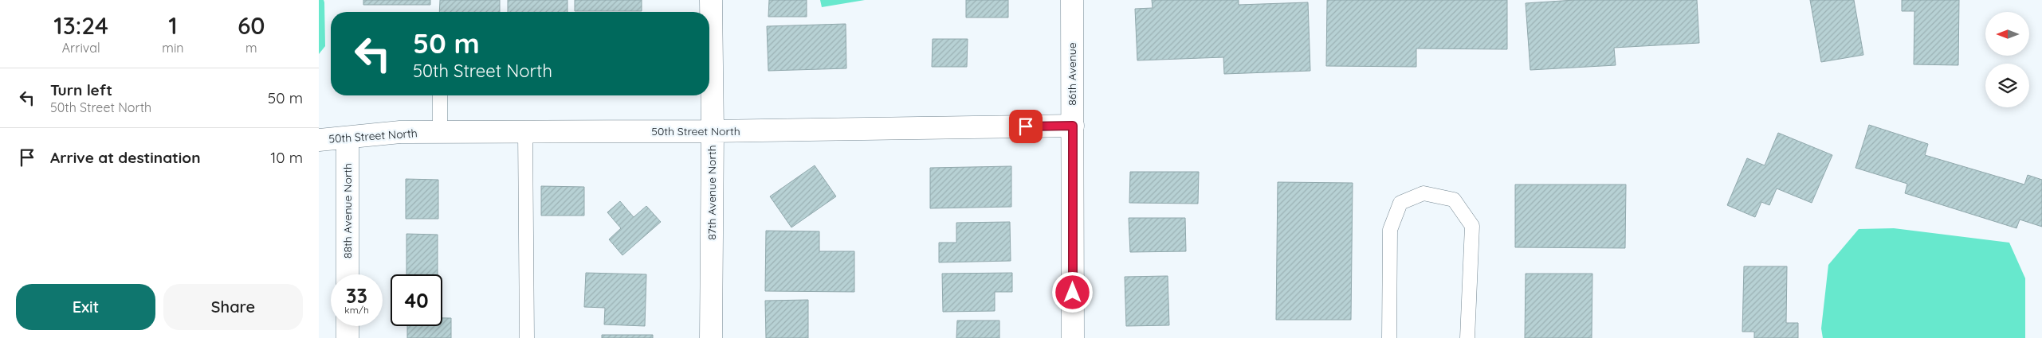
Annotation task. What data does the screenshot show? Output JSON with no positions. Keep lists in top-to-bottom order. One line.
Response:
{"streets":{"street":["86th Avenue","50th Street North","87th Avenue North","88th Avenue North"]},"crossings":[["86th Avenue","50th Street North"],["50th Street North","87th Avenue North"],["50th Street North","88th Avenue North"]],"north":"left","page":{"eta":["13:24","Arrival","1","min","60","m"],"turn":["50 m","50th Street North"],"list":[{"name":"Turn left","note":"50th Street North","value":"50 m"},{"name":"Arrive at destination","value":"10 m"}],"speed":"33 km/h","limit":"40","buttons":["Exit","Share"]}}
